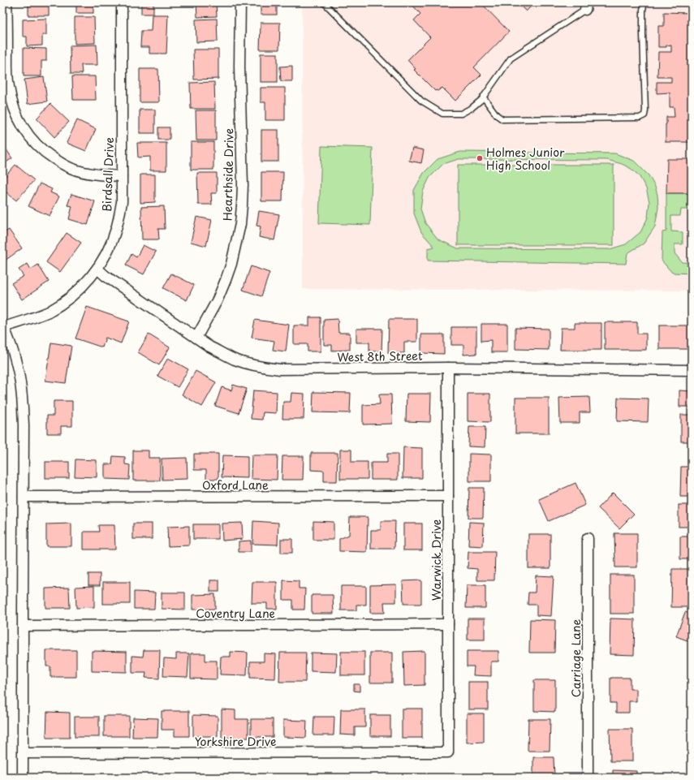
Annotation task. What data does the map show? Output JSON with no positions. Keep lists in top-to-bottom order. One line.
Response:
{"streets":{"street":["Birdsall Drive","Hearthside Drive","West 8th Street","Oxford Lane","Warwick Drive","Coventry Lane","Carriage Lane","Yorkshire Drive"]},"crossings":[["Birdsall Drive","West 8th Street"],["Hearthside Drive","West 8th Street"],["West 8th Street","Warwick Drive"],["Oxford Lane","Warwick Drive"],["Warwick Drive","Coventry Lane"],["Warwick Drive","Yorkshire Drive"]],"places":["Holmes Junior High School"]}
